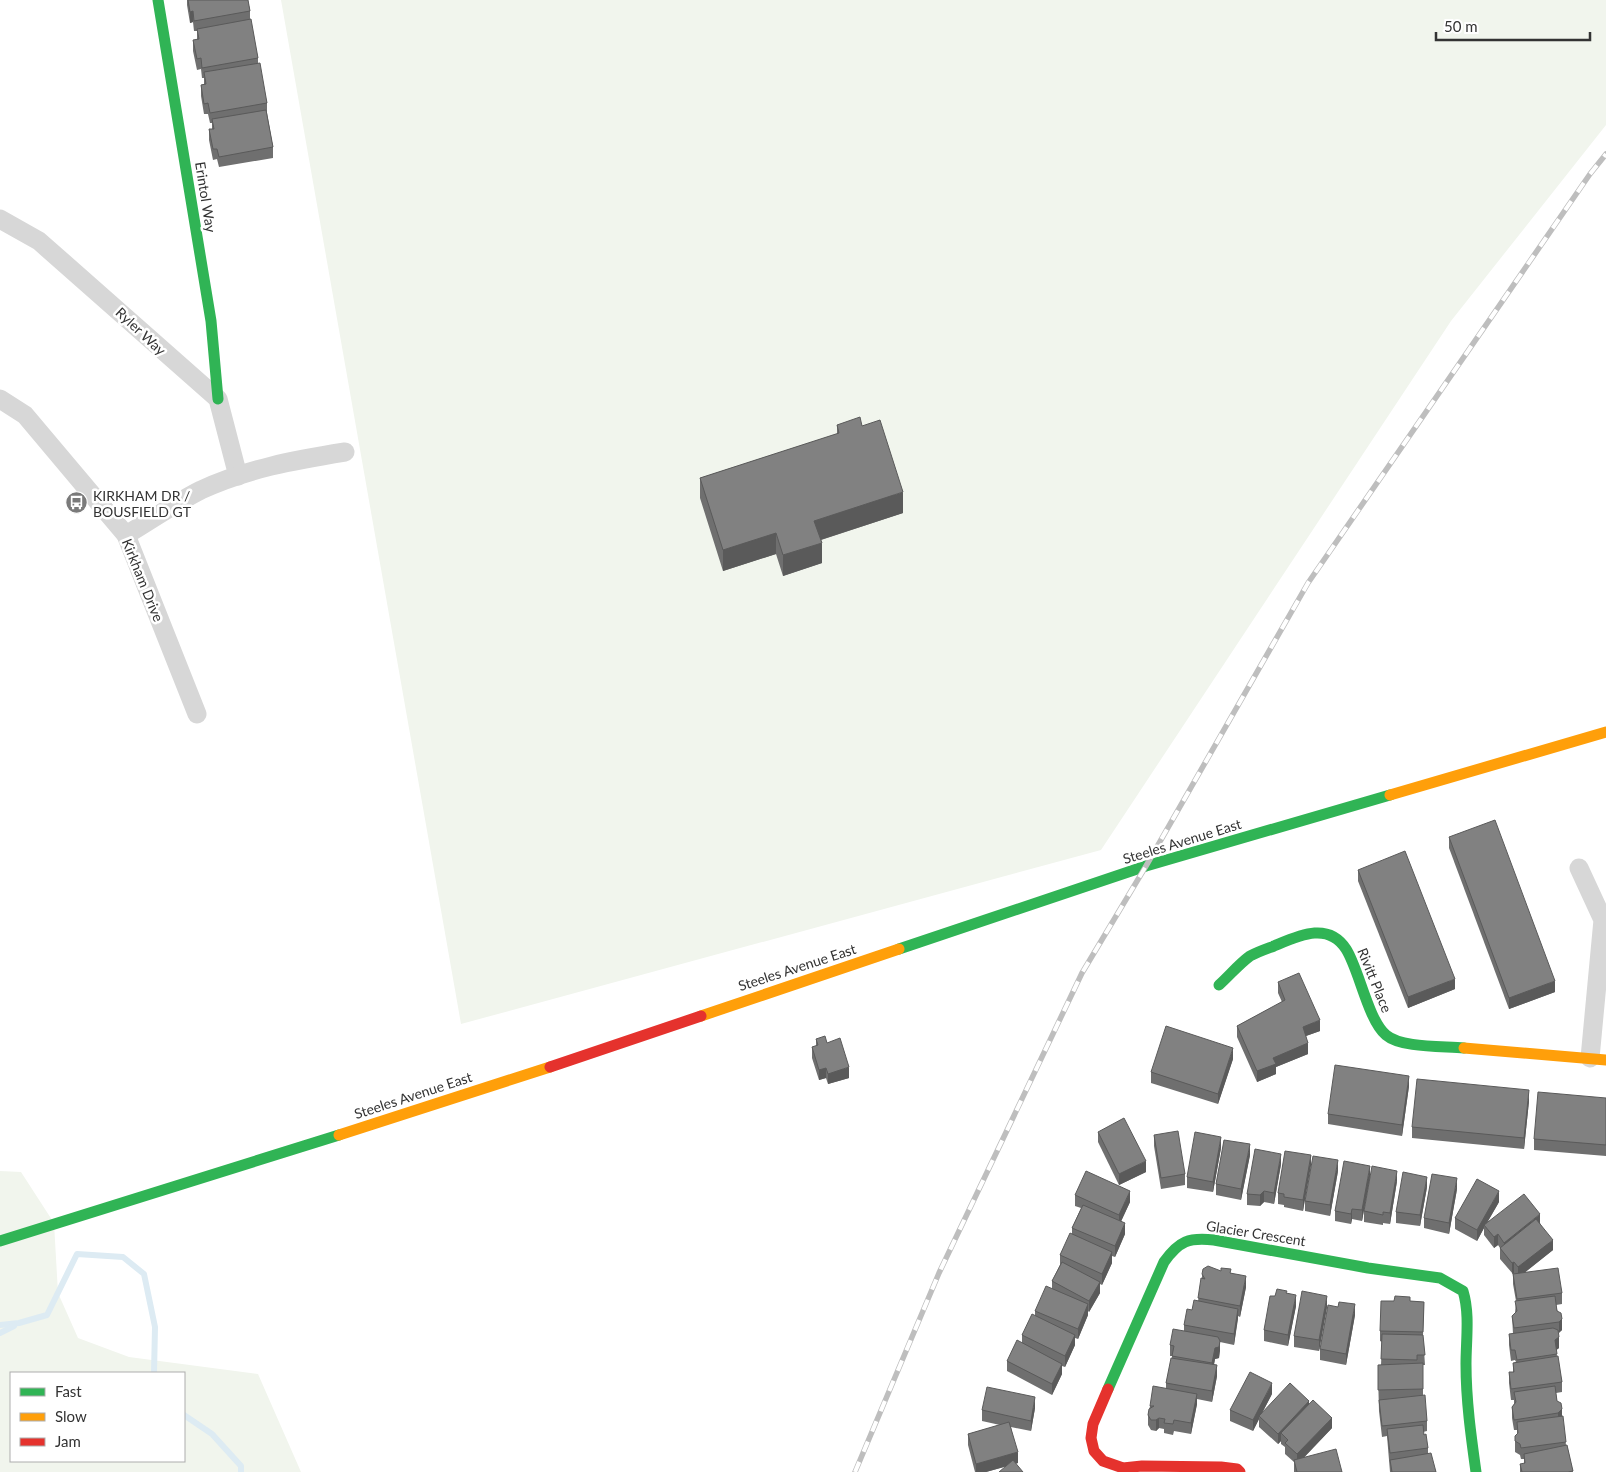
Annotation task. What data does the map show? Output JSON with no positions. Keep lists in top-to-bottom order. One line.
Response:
{"streets":{"street":["Erintol Way","Ryler Way","Kirkham Drive","Steeles Avenue East","Rivitt Place","Glacier Crescent"]},"crossings":[["Erintol Way","Ryler Way"]],"places":{"bus stop":["KIRKHAM DR / BOUSFIELD GT"]},"legend":["Fast","Slow","Jam"],"scale_bar":"50 m"}
